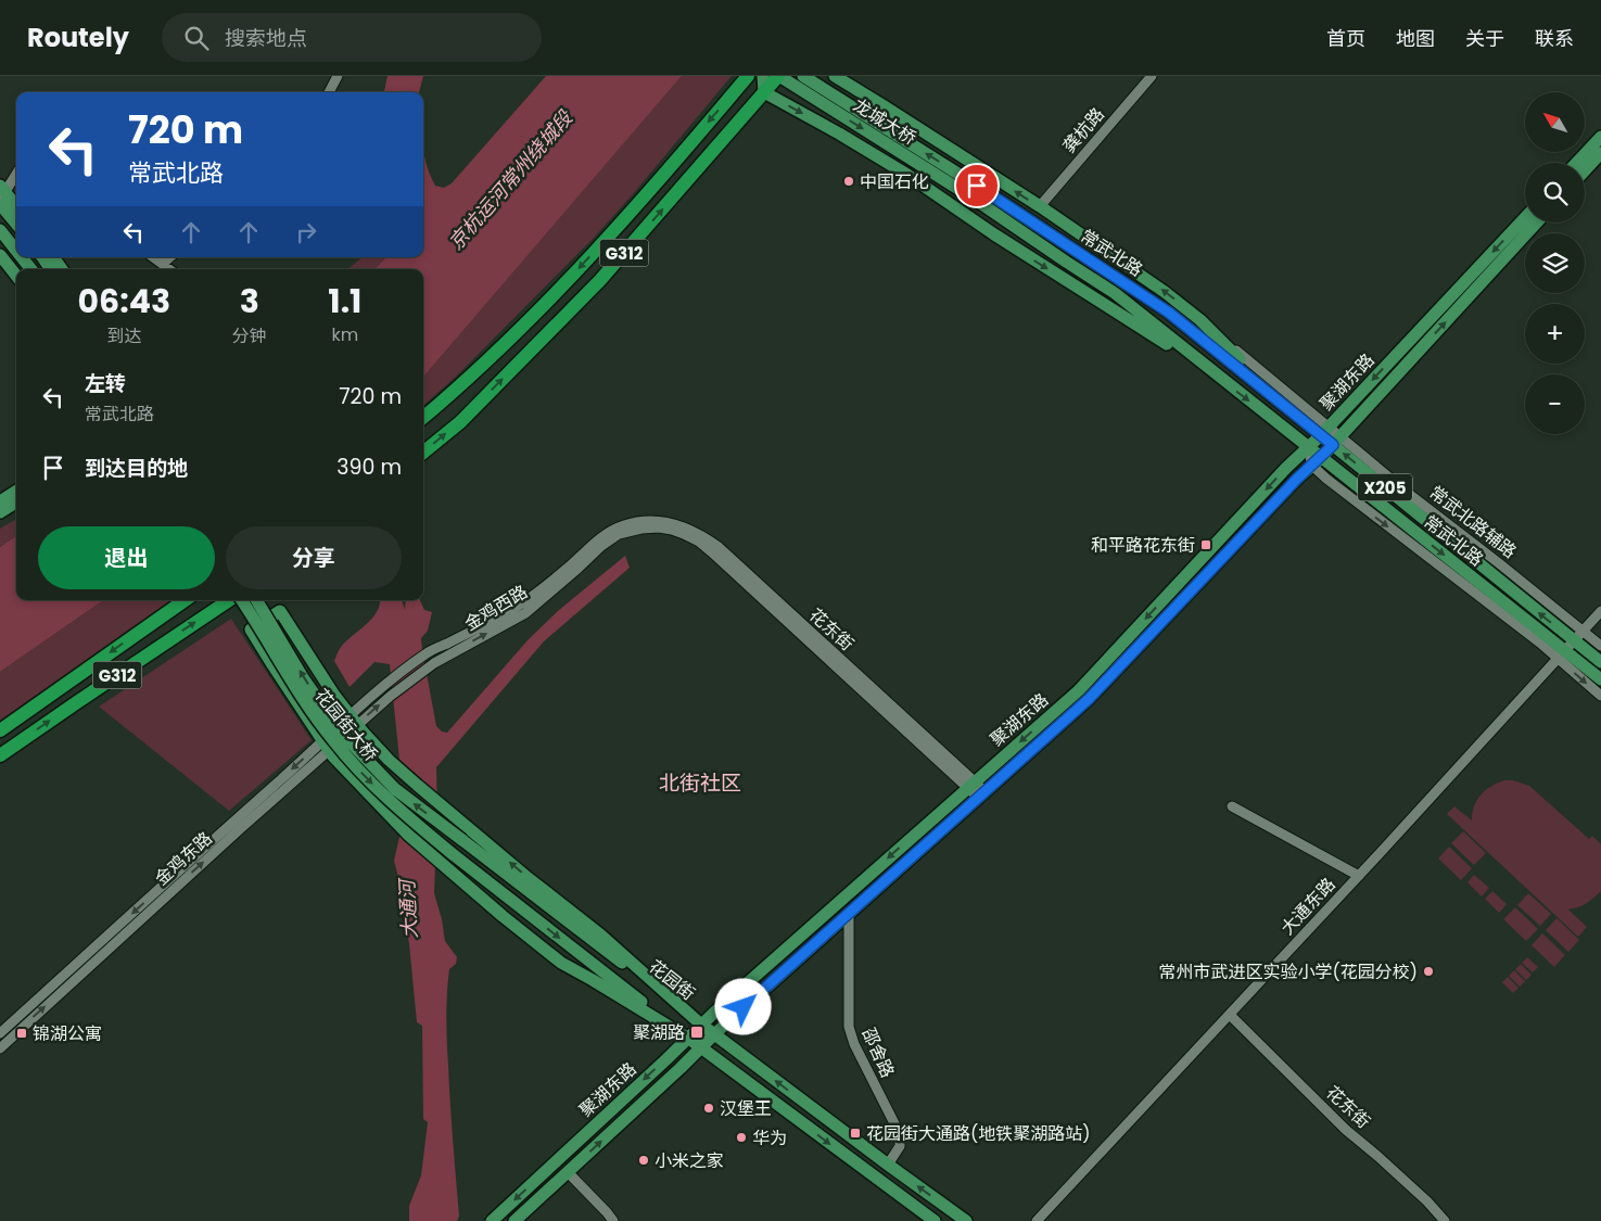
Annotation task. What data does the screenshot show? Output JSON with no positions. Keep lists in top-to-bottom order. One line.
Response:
{"streets":{"highway":["G312"],"main road":["龙城大桥","常武北路","聚湖东路","X205","花园街大桥","花园街"],"street":["龚杭路","金鸡西路","花东街","金鸡东路","大通东路","邵舍路"]},"crossings":[["龙城大桥","G312"],["龙城大桥","常武北路"],["常武北路","聚湖东路"],["常武北路","大通东路"],["聚湖东路","花东街"],["聚湖东路","花园街"],["聚湖东路","邵舍路"],["金鸡西路","花东街"],["金鸡西路","金鸡东路"],["花东街","大通东路"],["花园街大桥","花园街"],["花园街","邵舍路"]],"districts":["北街社区"],"water":["京杭运河常州绕城段","大通河"],"places":{"other":["中国石化","常州市武进区实验小学(花园分校)","汉堡王","华为","小米之家"],"transit":["和平路花东街","聚湖路","锦湖公寓","花园街大通路(地铁聚湖路站)"]},"north":"top left","page":{"header":"Routely","search":"搜索地点","nav":["首页","地图","关于","联系"],"map_buttons":["+","−"],"turn":["720 m","常武北路"],"eta":["06:43","到达","3","分钟","1.1","km"],"list":[{"name":"左转","note":"常武北路","value":"720 m"},{"name":"到达目的地","value":"390 m"}],"buttons":["退出","分享"]}}
